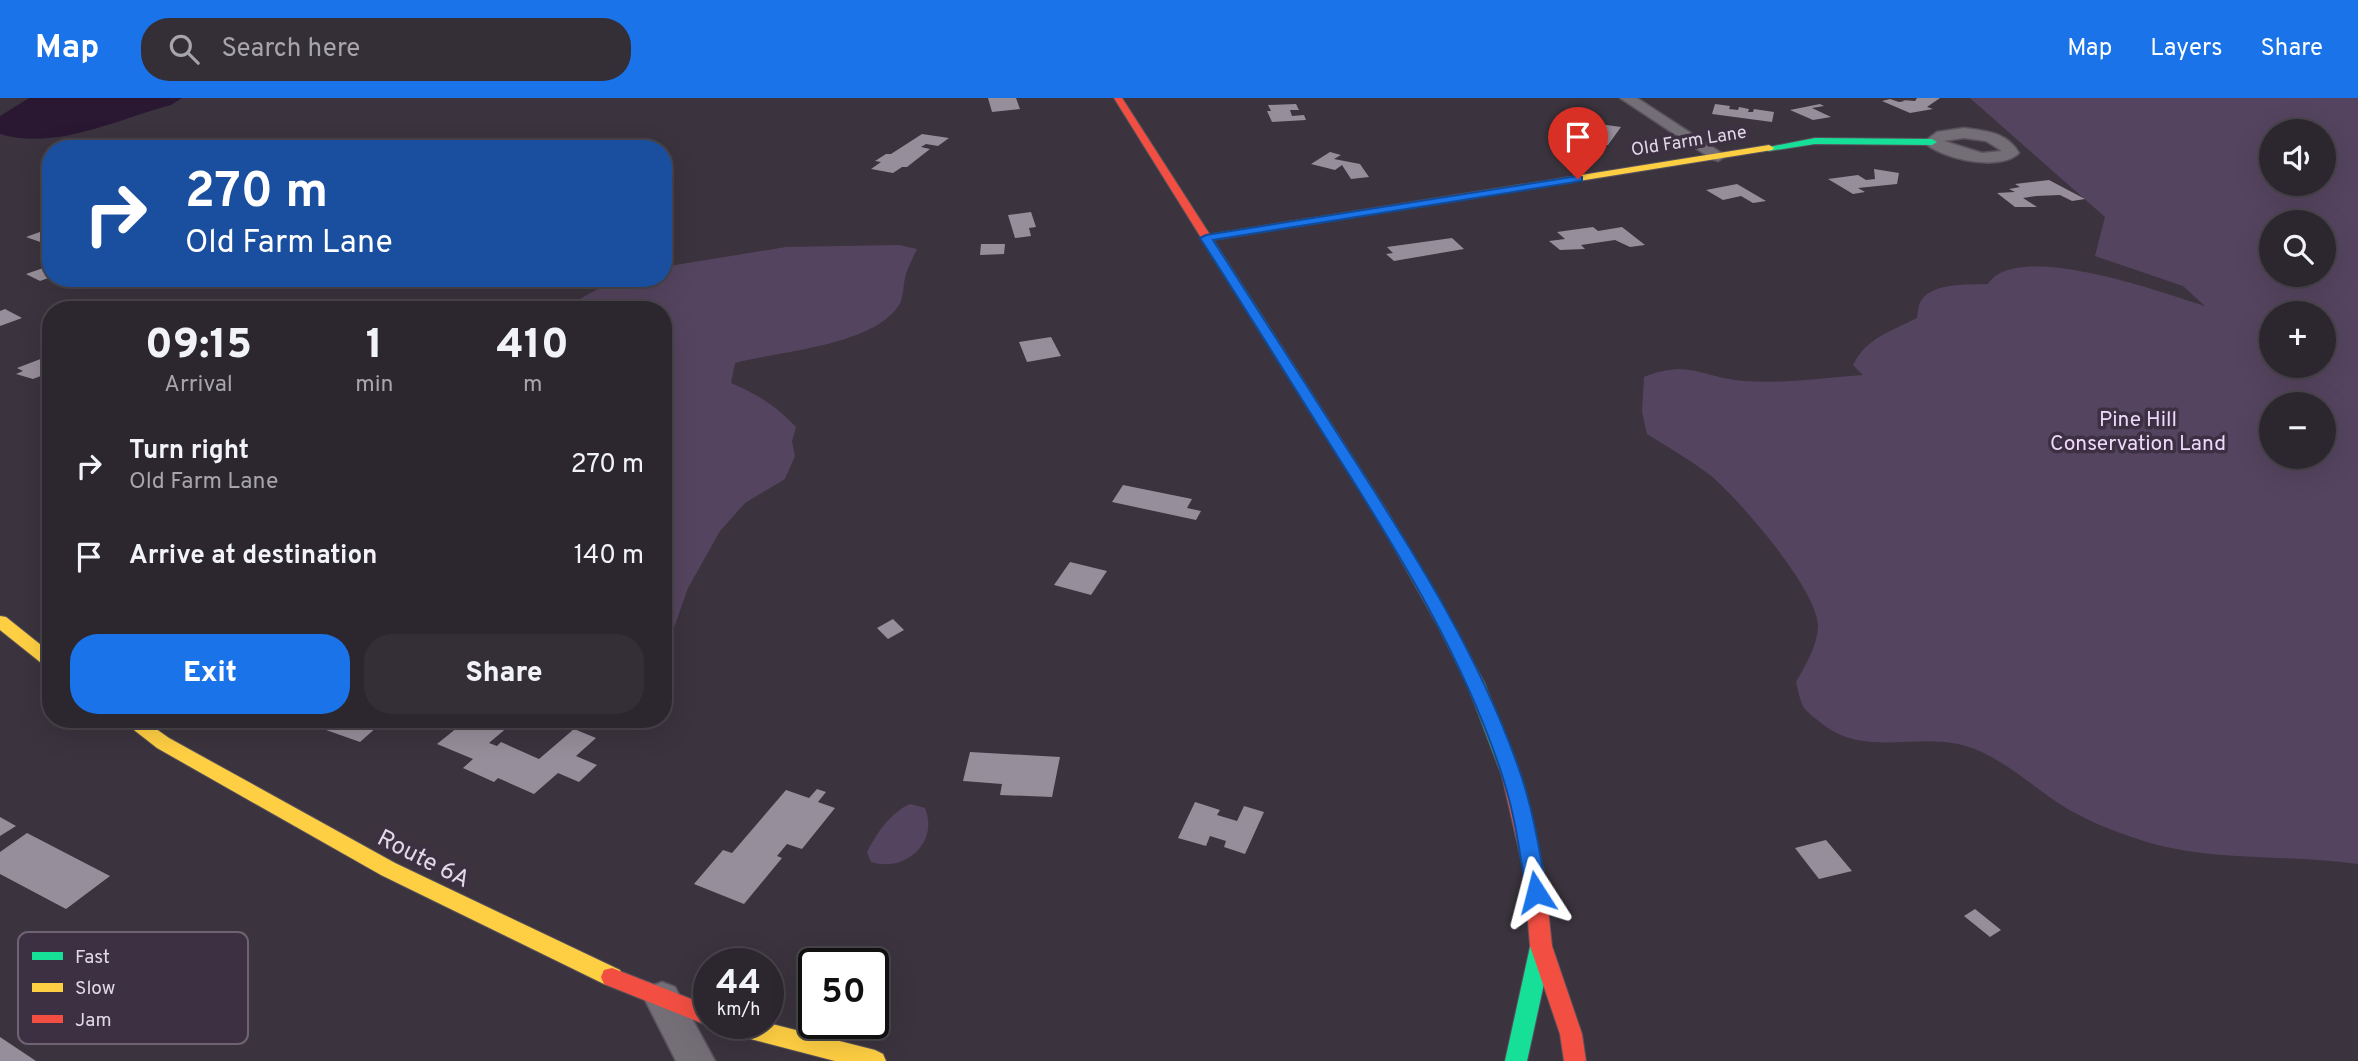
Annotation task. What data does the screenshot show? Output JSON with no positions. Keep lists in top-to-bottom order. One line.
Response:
{"streets":{"main road":["Old Farm Lane","Route 6A"]},"parks":["Pine Hill Conservation Land"],"legend":["Fast","Slow","Jam"],"page":{"header":"Map","search":"Search here","nav":["Map","Layers","Share"],"map_buttons":["+","−"],"turn":["270 m","Old Farm Lane"],"eta":["09:15","Arrival","1","min","410","m"],"list":[{"name":"Turn right","note":"Old Farm Lane","value":"270 m"},{"name":"Arrive at destination","value":"140 m"}],"buttons":["Exit","Share"],"speed":"44 km/h","limit":"50"}}
